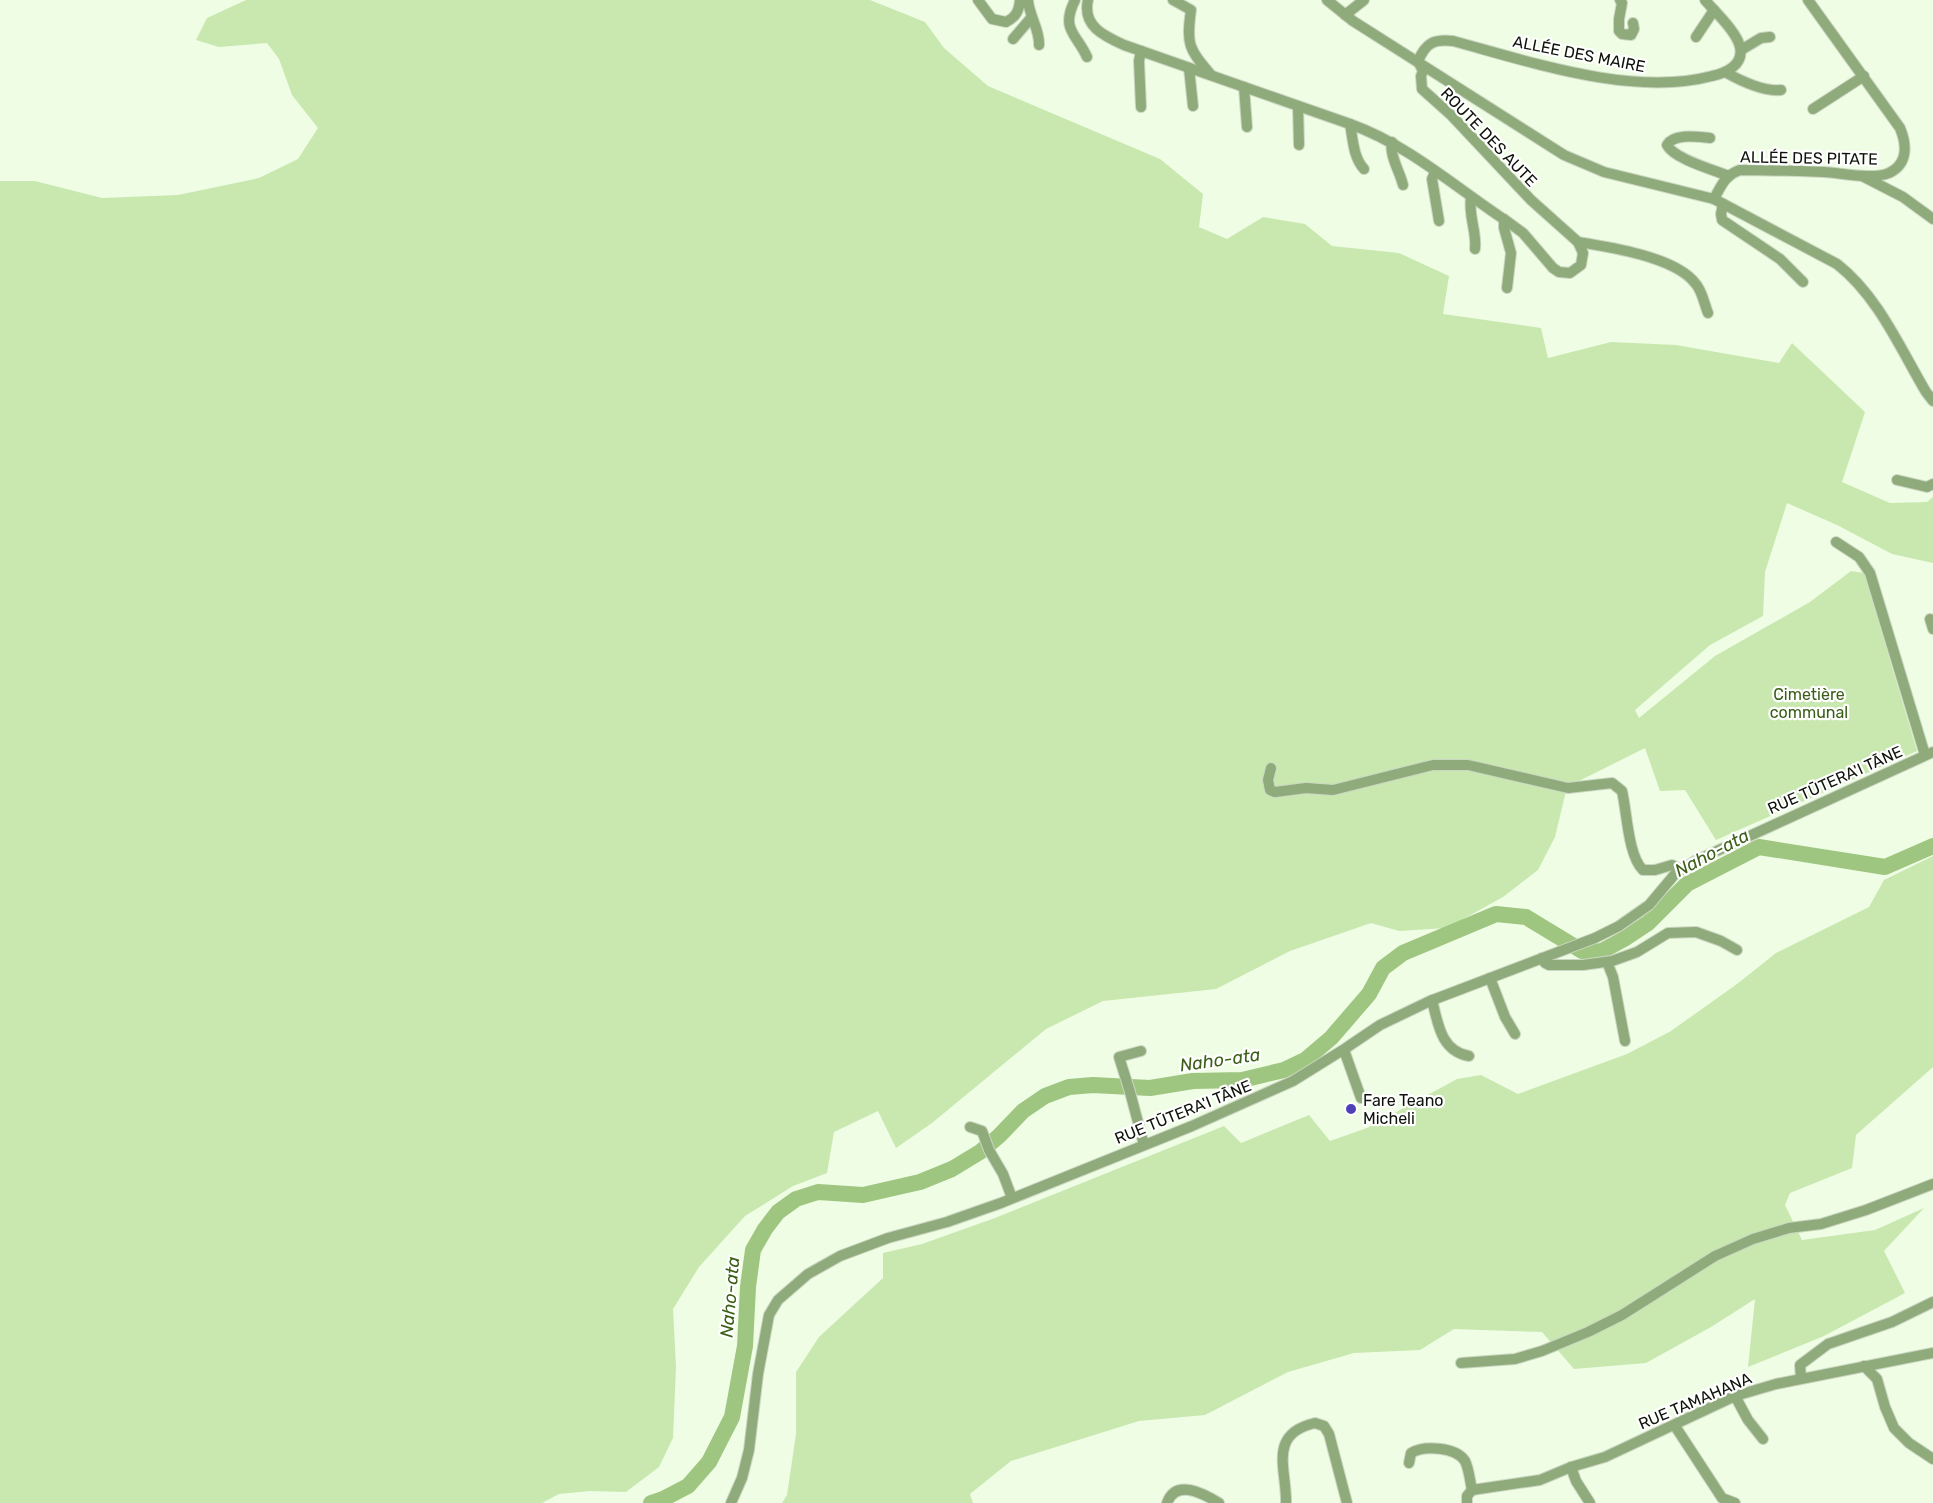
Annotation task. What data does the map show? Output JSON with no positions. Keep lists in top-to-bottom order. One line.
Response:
{"streets":{"street":["ALLÉE DES MAIRE","ROUTE DES AUTE","ALLÉE DES PITATE","RUE TŪTERA'I TĀNE","RUE TAMAHANA"]},"crossings":[["ALLÉE DES MAIRE","ROUTE DES AUTE"],["ROUTE DES AUTE","ALLÉE DES PITATE"]],"water":["Naho-ata"],"parks":["Cimetière communal"],"places":["Fare Teano Micheli"]}
